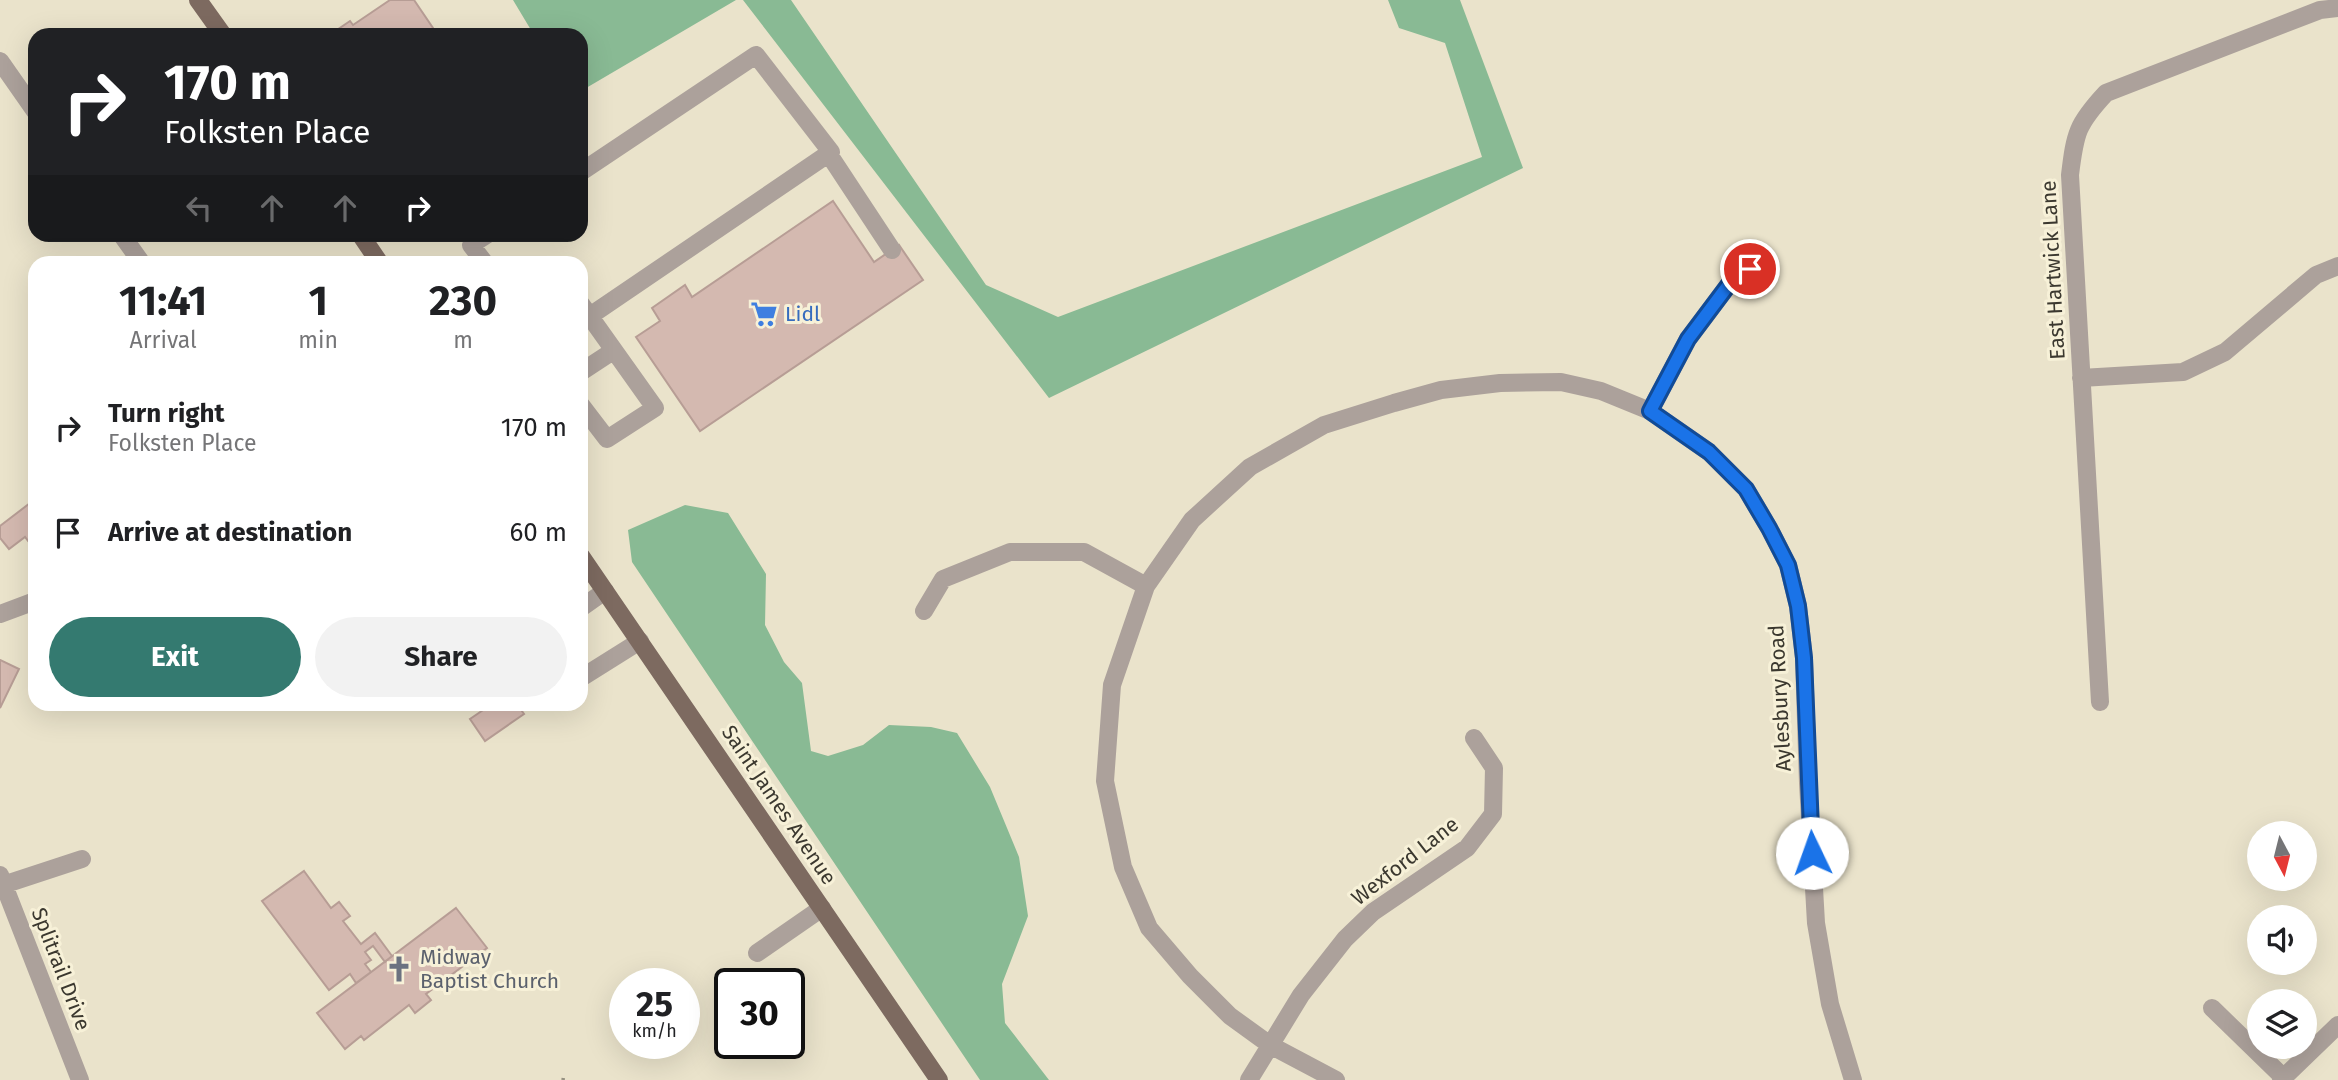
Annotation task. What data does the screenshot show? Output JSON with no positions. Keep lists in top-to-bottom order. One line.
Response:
{"streets":{"main road":["Saint James Avenue"],"street":["East Hartwick Lane","Aylesbury Road","Wexford Lane","Splitrail Drive"]},"crossings":[["Aylesbury Road","Wexford Lane"]],"places":{"supermarket":["Lidl"],"church":["Midway Baptist Church"]},"north":"bottom","page":{"turn":["170 m","Folksten Place"],"eta":["11:41","Arrival","1","min","230","m"],"list":[{"name":"Turn right","note":"Folksten Place","value":"170 m"},{"name":"Arrive at destination","value":"60 m"}],"buttons":["Exit","Share"],"speed":"25 km/h","limit":"30"}}
